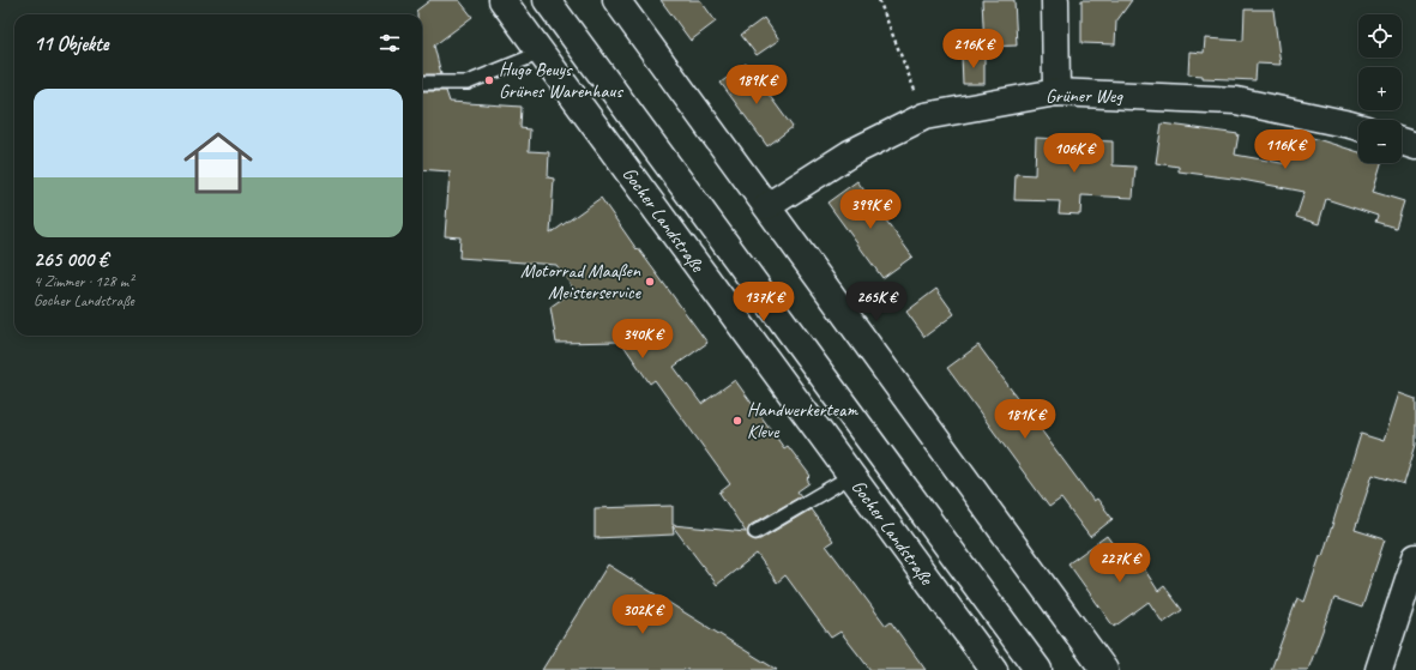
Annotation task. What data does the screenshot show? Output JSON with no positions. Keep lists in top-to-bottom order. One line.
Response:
{"streets":{"street":["Grüner Weg","Gocher Landstraße"]},"places":["Hugo Beuys Grünes Warenhaus","Motorrad Maaßen Meisterservice","Handwerkerteam Kleve"],"page":{"map_buttons":["+","−"],"heading":"11 Objekte","price":["216K €","189K €","116K €","106K €","399K €","137K €","265K €","340K €","181K €","227K €","302K €"],"list":[{"name":"265 000 €","note":"4 Zimmer · 128 m² · Gocher Landstraße"}]}}
